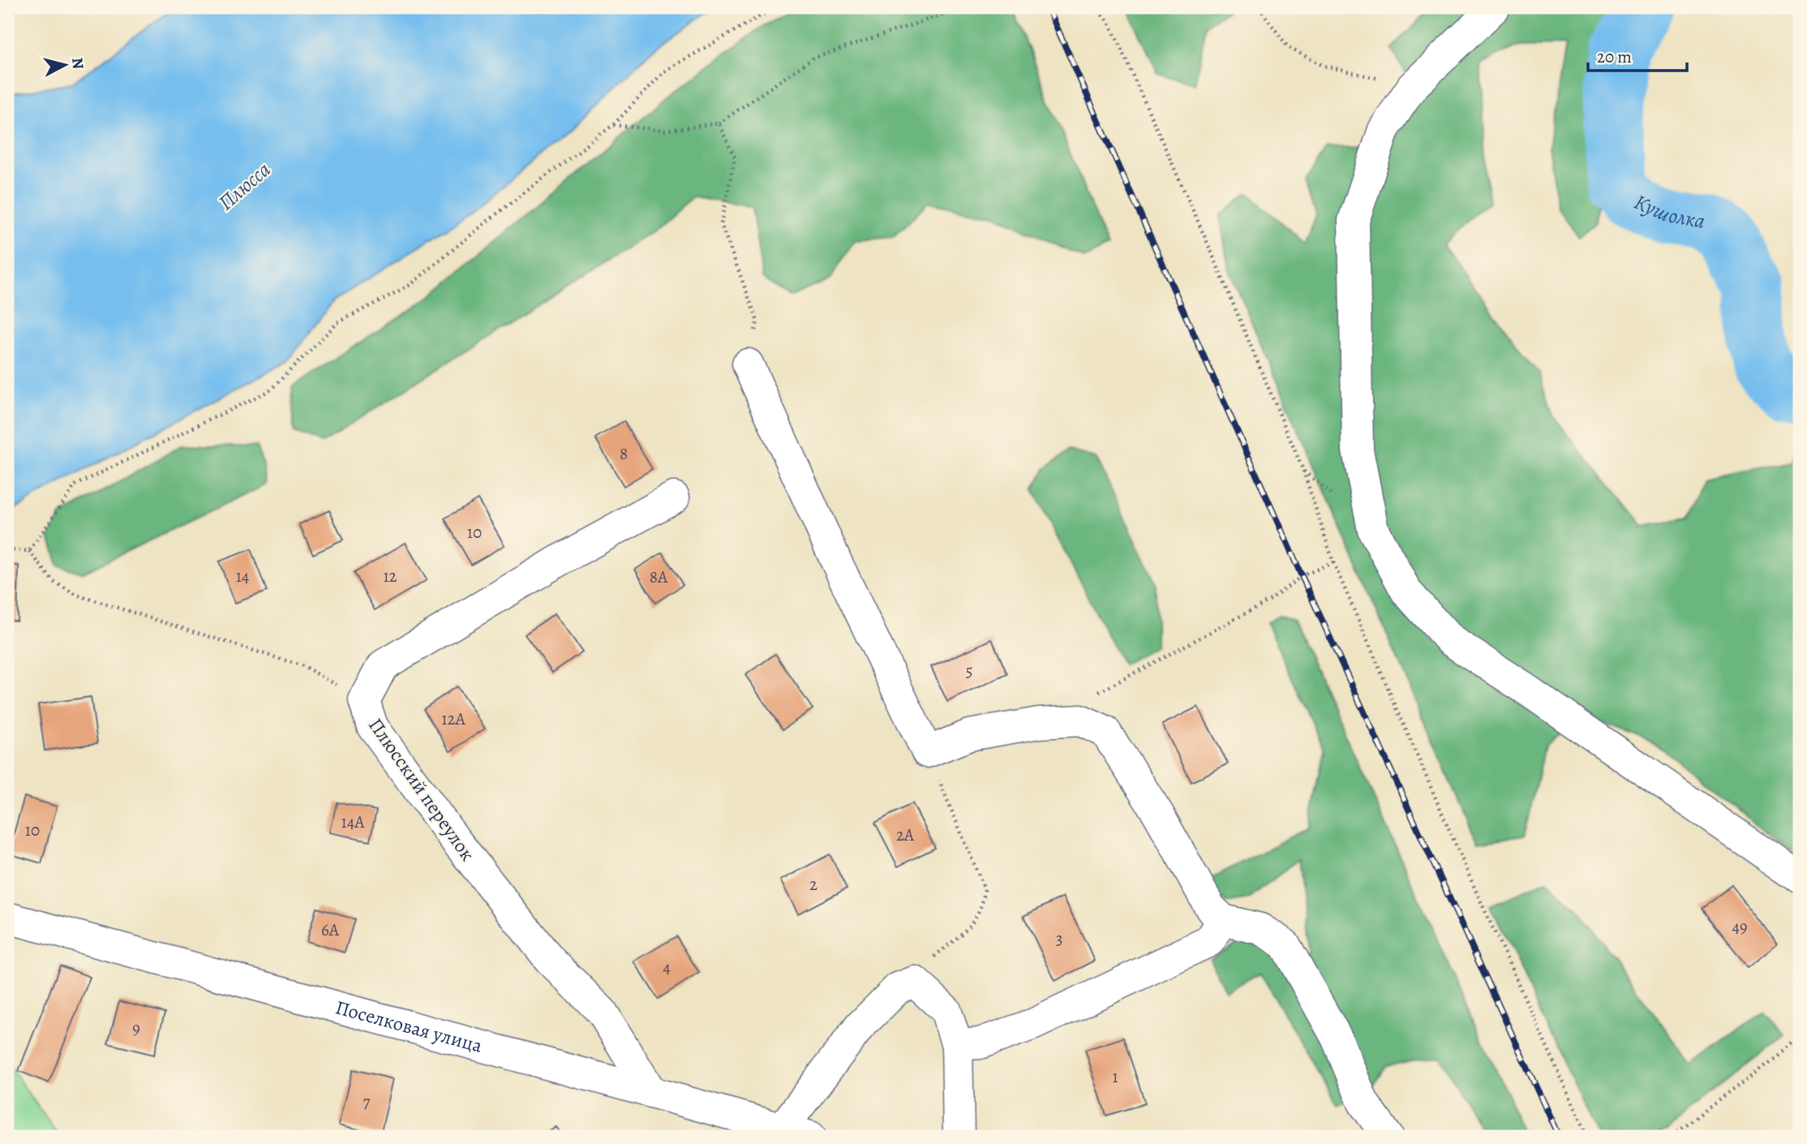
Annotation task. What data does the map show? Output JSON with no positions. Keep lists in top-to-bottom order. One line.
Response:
{"streets":{"street":["Плюсский переулок","Поселковая улица"]},"crossings":[["Плюсский переулок","Поселковая улица"]],"water":["Плюсса","Кушолка"],"house_numbers":["8","10","14","12","8А","5","12А","14А","10","2А","2","49","6А","3","4","9","1","7"],"scale_bar":"20 m","north":"right"}
